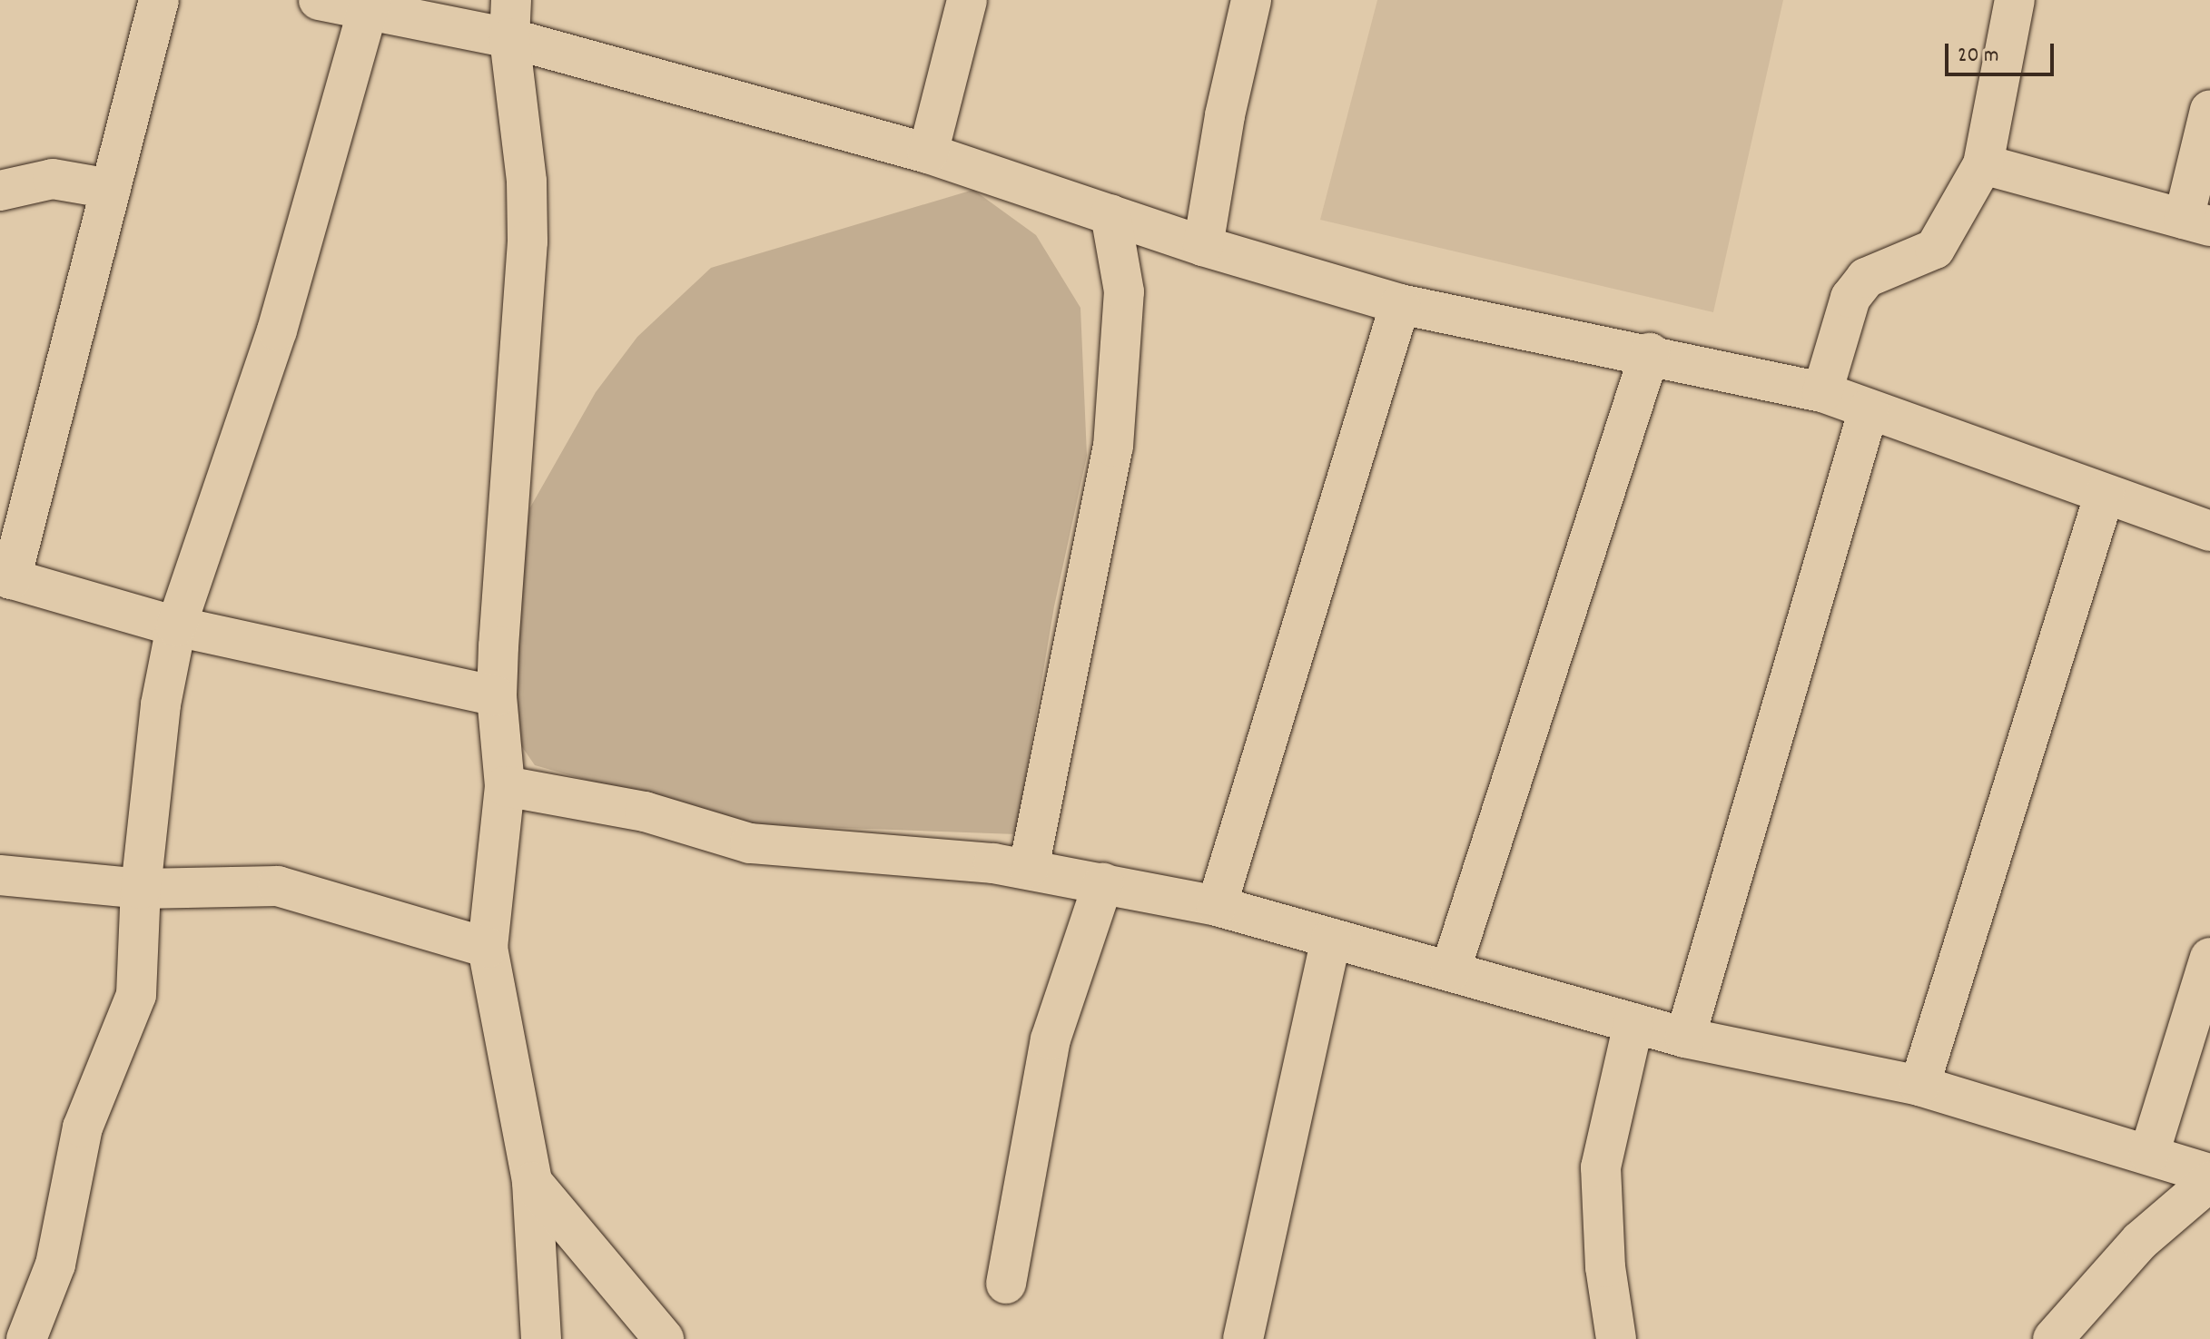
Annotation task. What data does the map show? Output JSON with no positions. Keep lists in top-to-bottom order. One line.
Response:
{"scale_bar":"20 m"}
